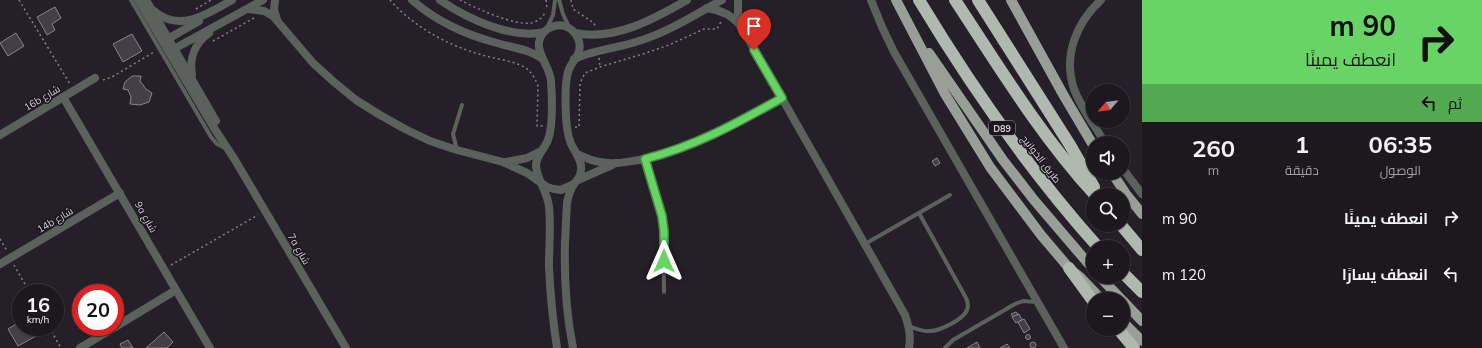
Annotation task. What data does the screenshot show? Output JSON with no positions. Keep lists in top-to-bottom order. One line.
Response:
{"streets":{"highway":["D89","طريق الخوانيج"],"street":["16b شارع","9a شارع","14b شارع","7a شارع"]},"crossings":[["16b شارع","9a شارع"],["9a شارع","14b شارع"]],"north":"bottom left","page":{"turn":["90 m","انعطف يمينًا"],"then":"ثم","map_buttons":["+","−"],"eta":["06:35","الوصول","1","دقيقة","260","m"],"list":[{"name":"انعطف يمينًا","value":"90 m"},{"name":"انعطف يسارًا","value":"120 m"}],"speed":"16 km/h","limit":"20"}}
